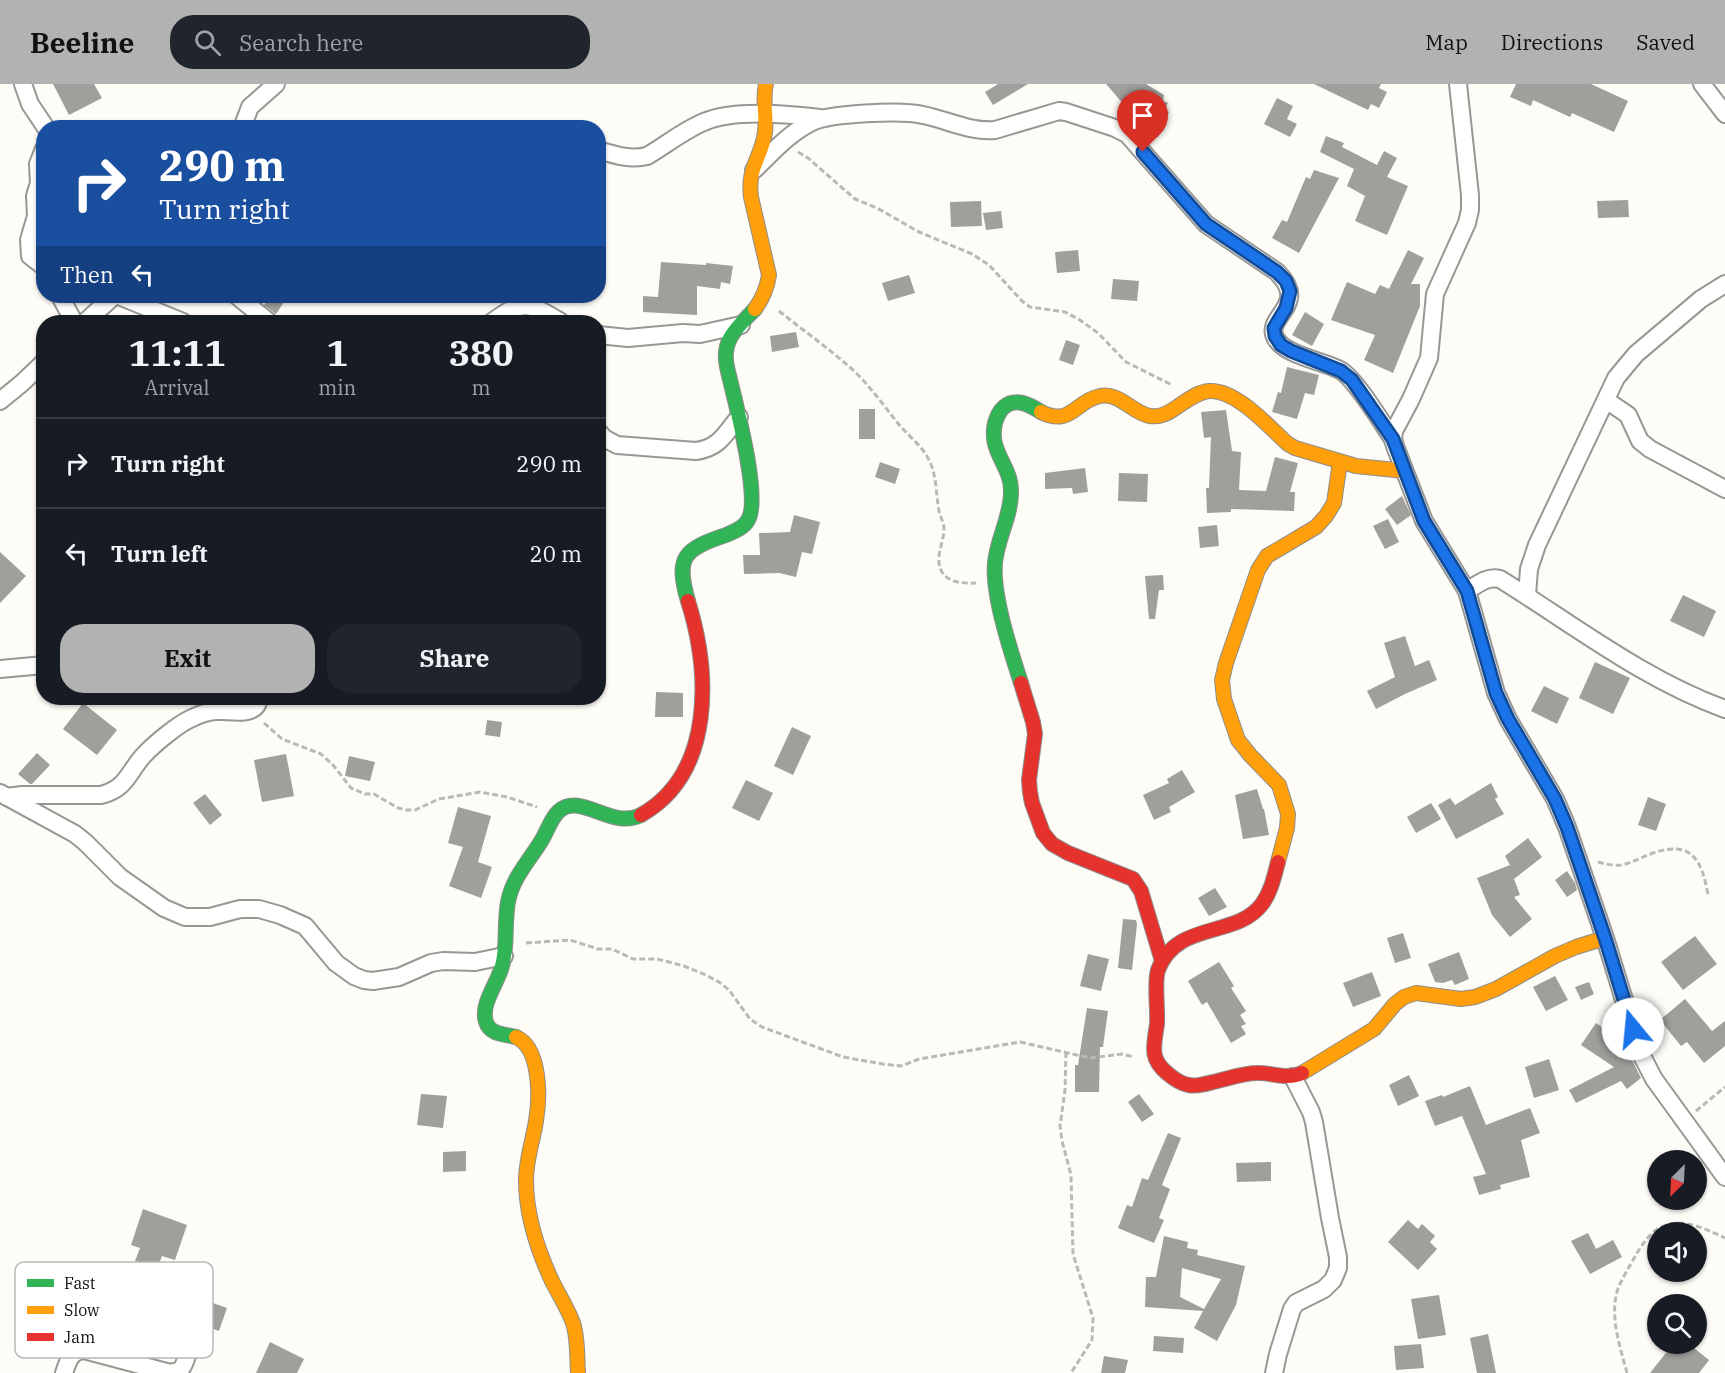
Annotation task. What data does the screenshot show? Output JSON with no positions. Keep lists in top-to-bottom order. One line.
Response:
{"legend":["Fast","Slow","Jam"],"north":"bottom left","page":{"header":"Beeline","search":"Search here","nav":["Map","Directions","Saved"],"turn":["290 m","Turn right"],"then":"Then","eta":["11:11","Arrival","1","min","380","m"],"list":[{"name":"Turn right","value":"290 m"},{"name":"Turn left","value":"20 m"}],"buttons":["Exit","Share"]}}
